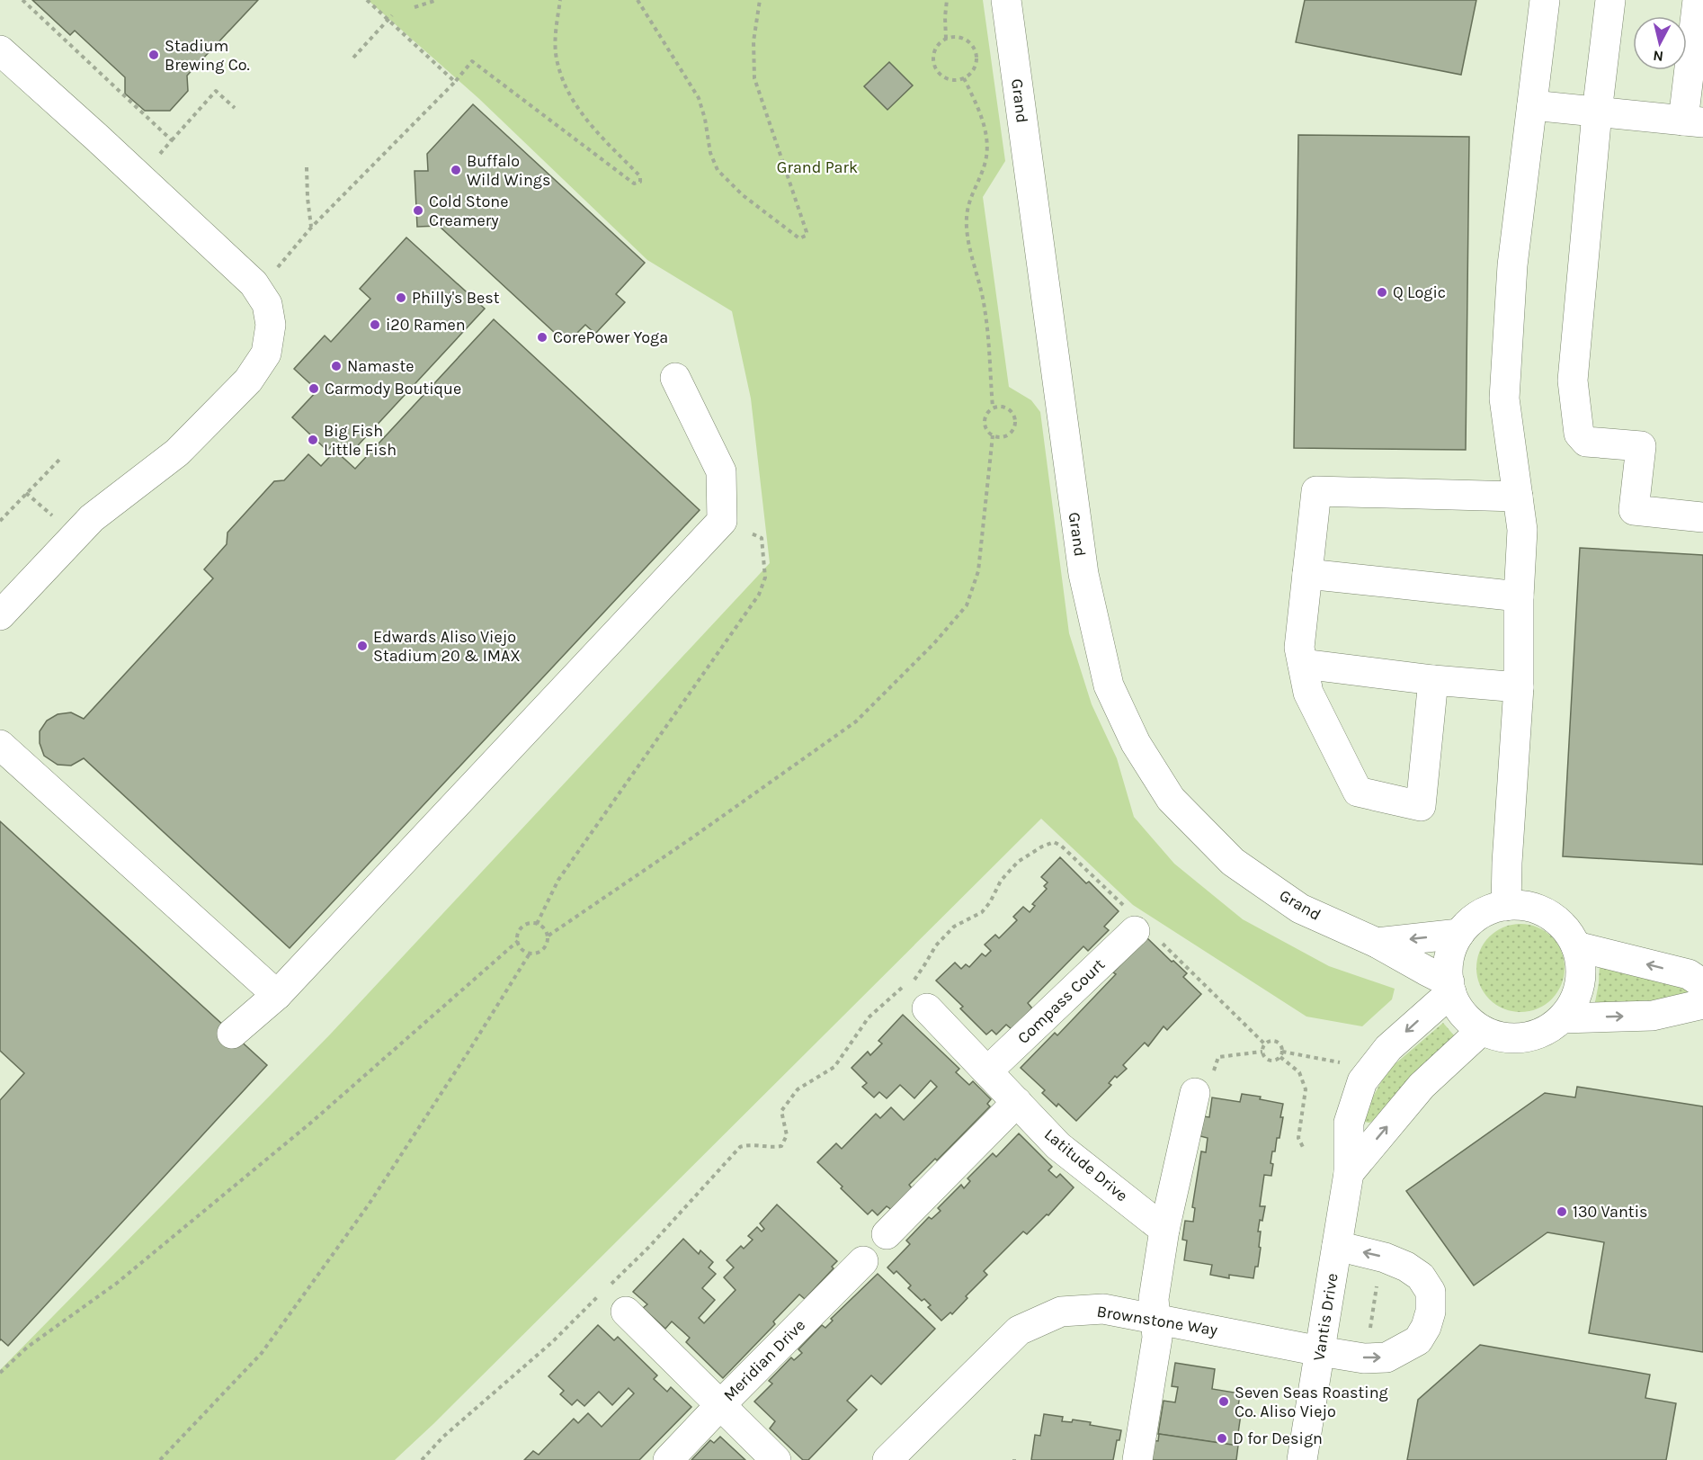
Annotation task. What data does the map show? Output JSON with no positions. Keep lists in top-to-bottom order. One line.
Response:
{"streets":{"street":["Grand","Compass Court","Latitude Drive","Vantis Drive","Brownstone Way","Meridian Drive"]},"crossings":[["Grand","Vantis Drive"],["Compass Court","Latitude Drive"],["Vantis Drive","Brownstone Way"]],"parks":["Grand Park"],"places":["Stadium Brewing Co.","Buffalo Wild Wings","Cold Stone Creamery","Q Logic","Philly's Best","i20 Ramen","CorePower Yoga","Namaste","Carmody Boutique","Big Fish Little Fish","Edwards Aliso Viejo Stadium 20 & IMAX","130 Vantis","Seven Seas Roasting Co. Aliso Viejo","D for Design"],"north":"bottom"}
